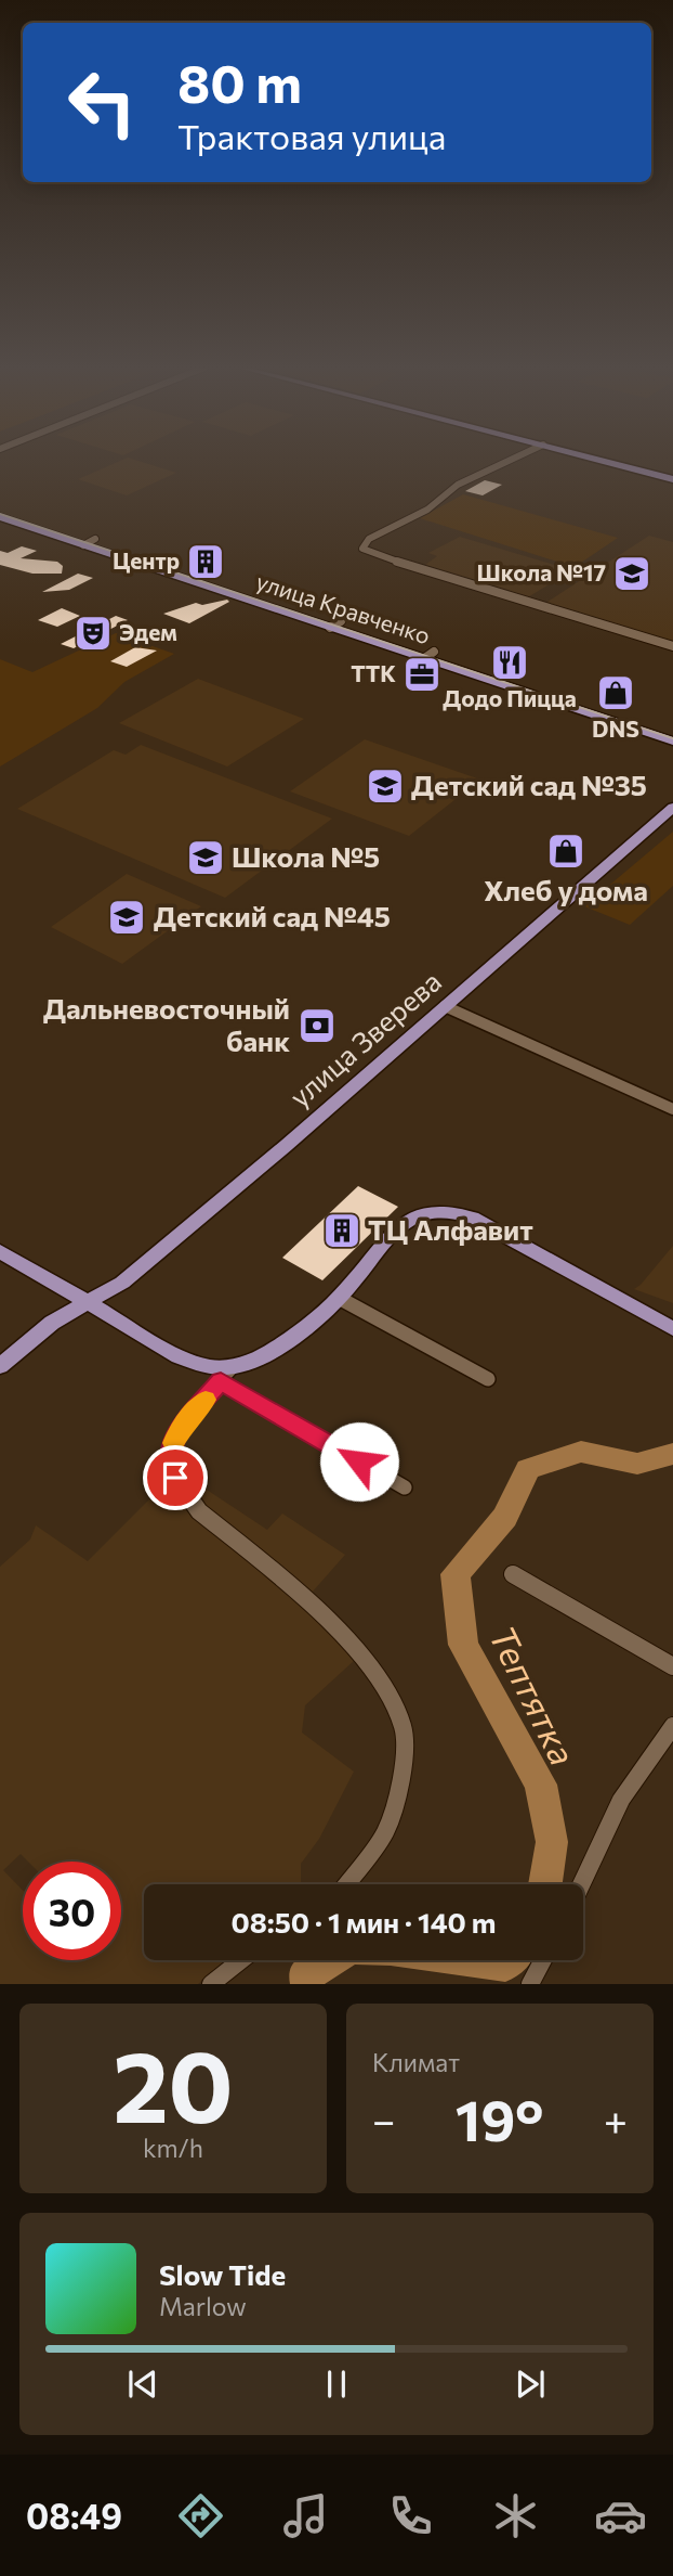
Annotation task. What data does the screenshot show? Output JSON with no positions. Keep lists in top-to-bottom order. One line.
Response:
{"streets":{"main road":["улица Кравченко","улица Зверева"]},"water":["Тептятка"],"places":{"building":["Центр","ТЦ Алфавит"],"school or university":["Школа №17","Детский сад №35","Школа №5","Детский сад №45"],"theatre":["Эдем"],"restaurant":["Додо Пицца"],"office":["ТТК"],"shop":["DNS","Хлеб у дома"],"bank":["Дальневосточный банк"]},"page":{"turn":["80 m","Трактовая улица"],"limit":"30","trip":"08:50 · 1 мин · 140 m","tile":[["20","km/h"],"Климат"],"heat":["−","19°","+"],"song":["Slow Tide","Marlow"],"tabs":"08:49"}}
